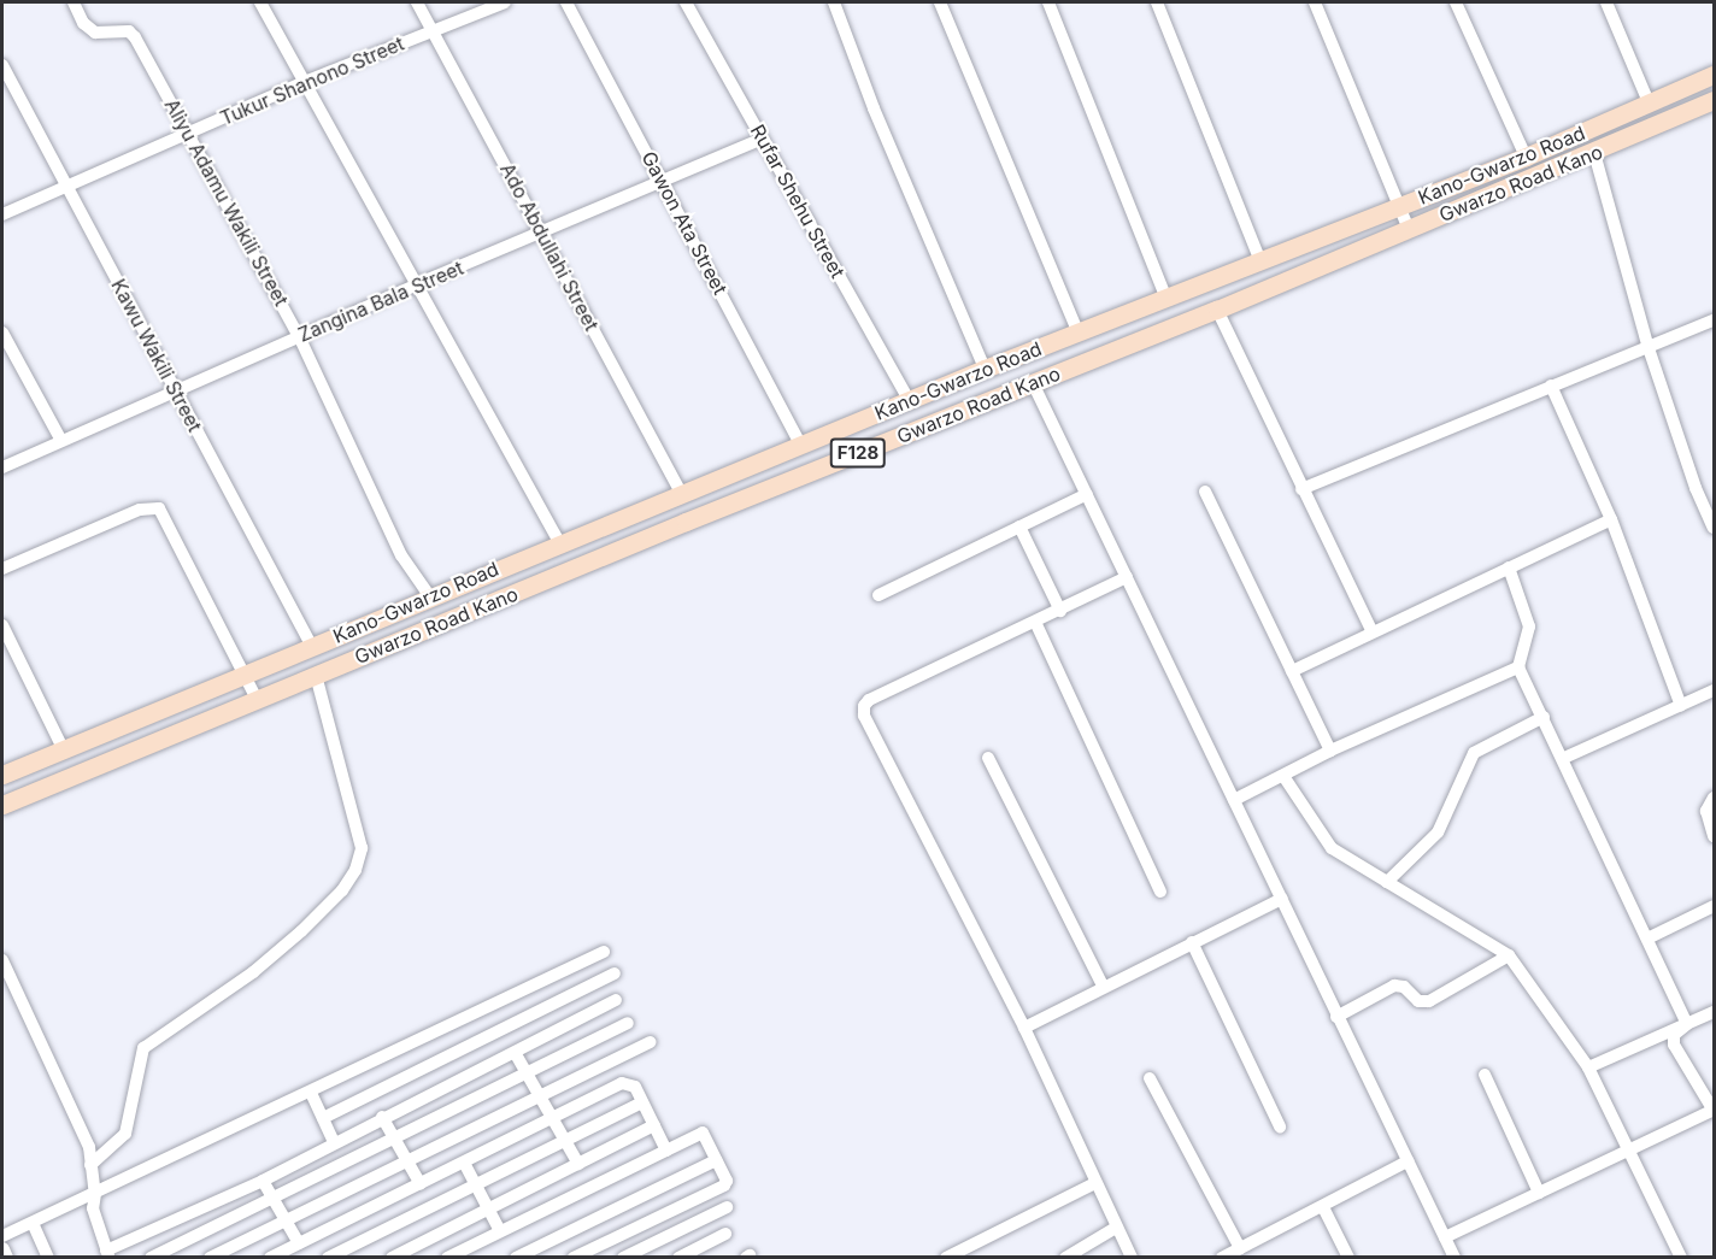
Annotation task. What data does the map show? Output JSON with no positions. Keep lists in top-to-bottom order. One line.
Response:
{"streets":{"main road":["Kano-Gwarzo Road","Gwarzo Road Kano","F128"],"street":["Tukur Shanono Street","Rufar Shehu Street","Aliyu Adamu Wakili Street","Gawon Ata Street","Ado Abdullahi Street","Zangina Bala Street","Kawu Wakili Street"]},"crossings":[["Tukur Shanono Street","Aliyu Adamu Wakili Street"],["Tukur Shanono Street","Ado Abdullahi Street"],["Tukur Shanono Street","Kawu Wakili Street"],["Kano-Gwarzo Road","Rufar Shehu Street"],["Kano-Gwarzo Road","Aliyu Adamu Wakili Street"],["Kano-Gwarzo Road","Gawon Ata Street"],["Kano-Gwarzo Road","Ado Abdullahi Street"],["Kano-Gwarzo Road","Kawu Wakili Street"],["Rufar Shehu Street","Zangina Bala Street"],["Aliyu Adamu Wakili Street","Zangina Bala Street"],["Gawon Ata Street","Zangina Bala Street"],["Ado Abdullahi Street","Zangina Bala Street"],["Zangina Bala Street","Kawu Wakili Street"]]}
